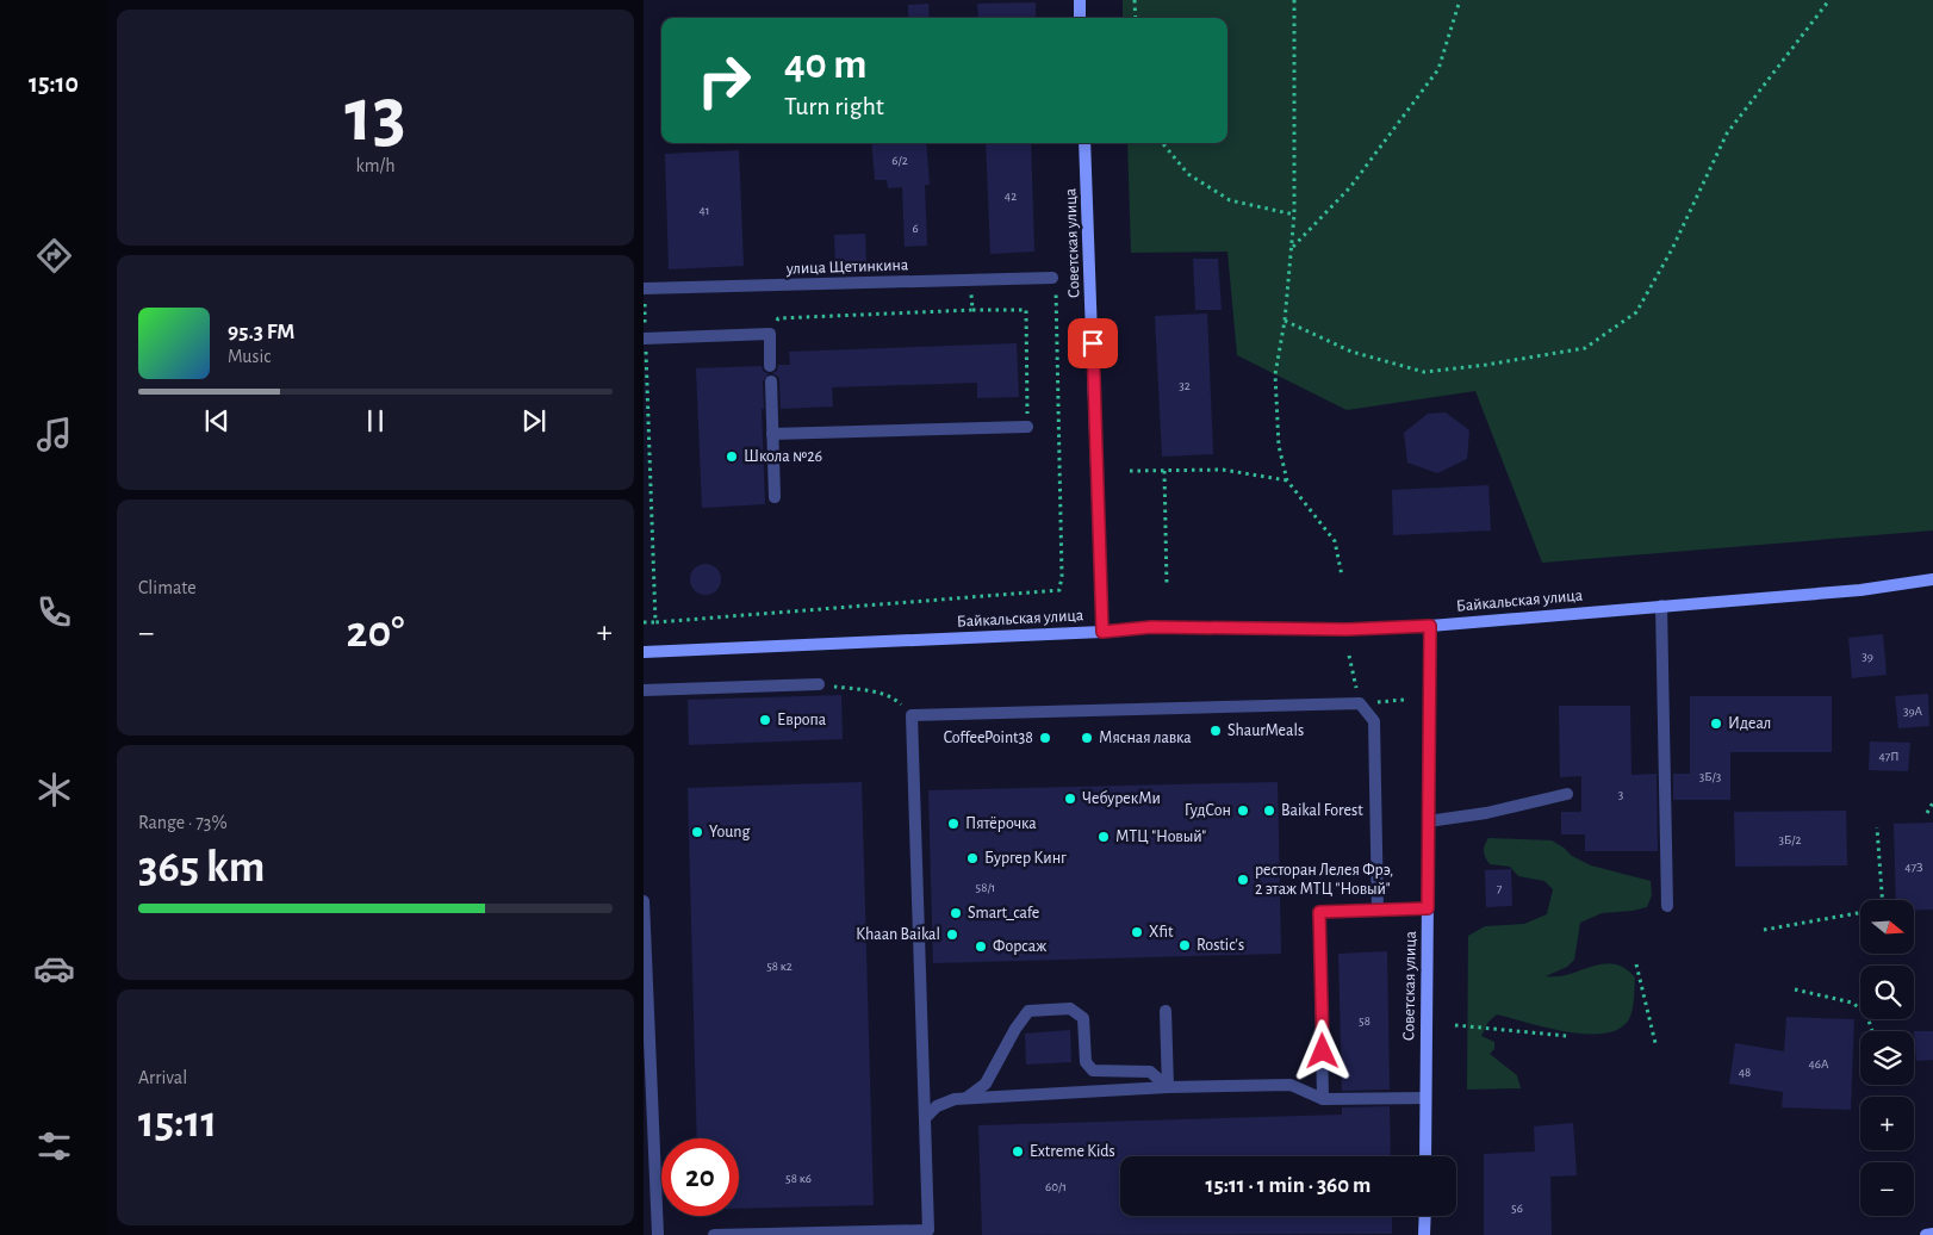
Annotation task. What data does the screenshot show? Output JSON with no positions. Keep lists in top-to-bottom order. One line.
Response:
{"streets":{"main road":["Советская улица","Байкальская улица"],"street":["улица Щетинкина"]},"crossings":[["Советская улица","Байкальская улица"]],"places":["Школа №26","Европа","Идеал","ShaurMeals","CoffeePoint38","Мясная лавка","ЧебурекМи","ГудСон","Baikal Forest","Пятёрочка","Young","МТЦ \"Новый\"","Бургер Кинг","ресторан Лелея Фрэ, 2 этаж МТЦ \"Новый\"","Smart_cafe","Xfit","Khaan Baikal","Rostic's","Форсаж","Extreme Kids"],"house_numbers":["6/2","42","41","6","32","39","39А","47П","3Б/3","3","3Б/2","47З","58/1","7","58 к2","58","46А","48","58 к6","60/1","56"],"north":"right","page":{"tabs":"15:10","tile":[["13","km/h"],"Climate",["Range · 73%","365 km"],["Arrival","15:11"]],"turn":["40 m","Turn right"],"song":["95.3 FM","Music"],"heat":["−","20°","+"],"map_buttons":["+","−"],"limit":"20","trip":"15:11 · 1 min · 360 m"}}
